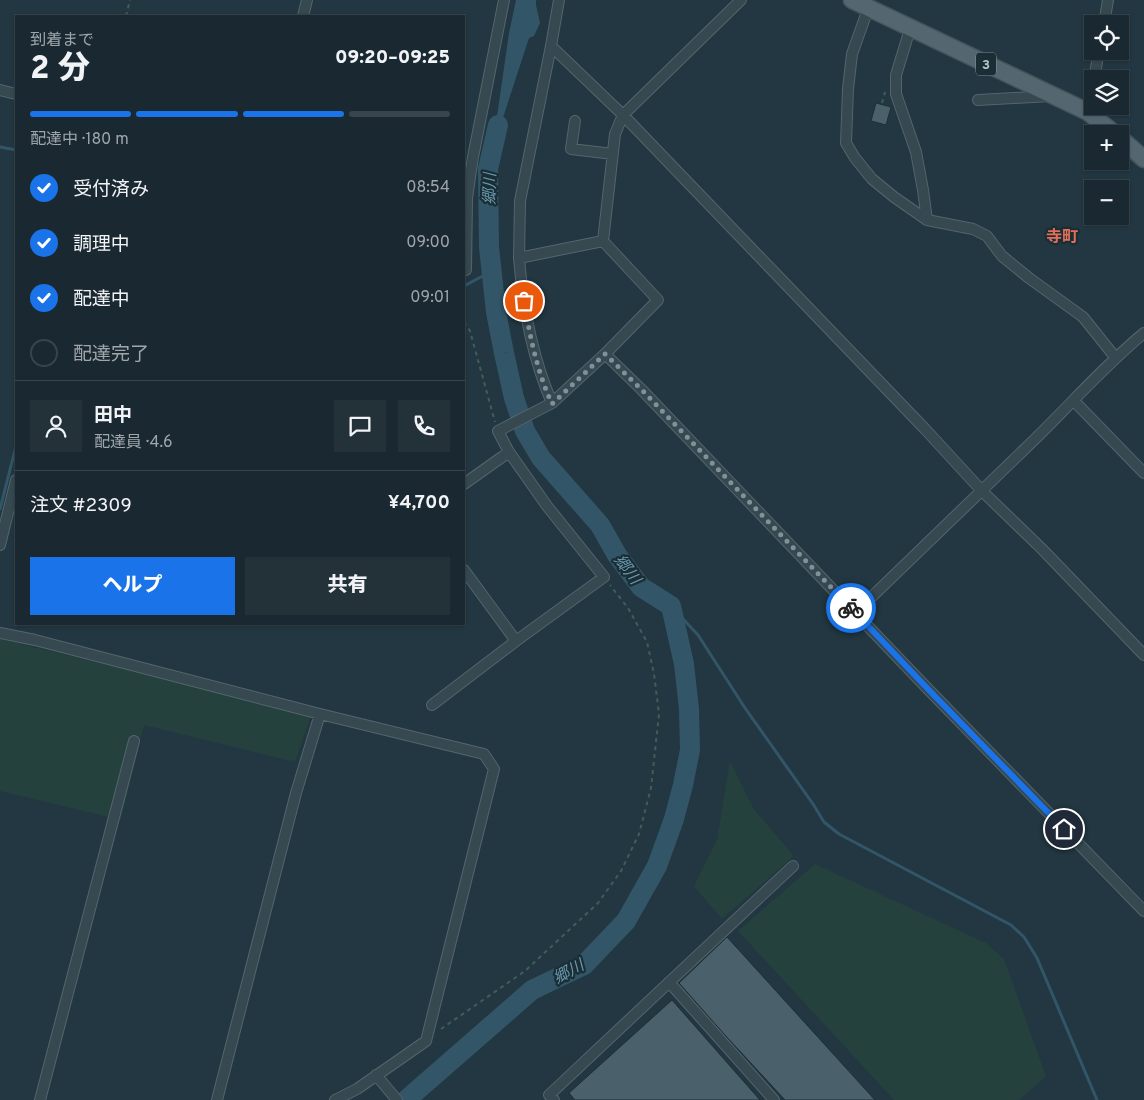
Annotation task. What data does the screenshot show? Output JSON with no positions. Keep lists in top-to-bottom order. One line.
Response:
{"streets":{"main road":["3"]},"districts":["寺町"],"water":["郷川"],"page":{"map_buttons":["+","−"],"heading":["2 分","到着まで","09:20–09:25"],"panel":["田中","配達員 · 4.6","注文 #2309","¥4,700"],"bar":"配達中 · 180 m","list":[["受付済み","08:54"],["調理中","09:00"],["配達中","09:01"],"配達完了"],"buttons":["ヘルプ","共有"]}}
